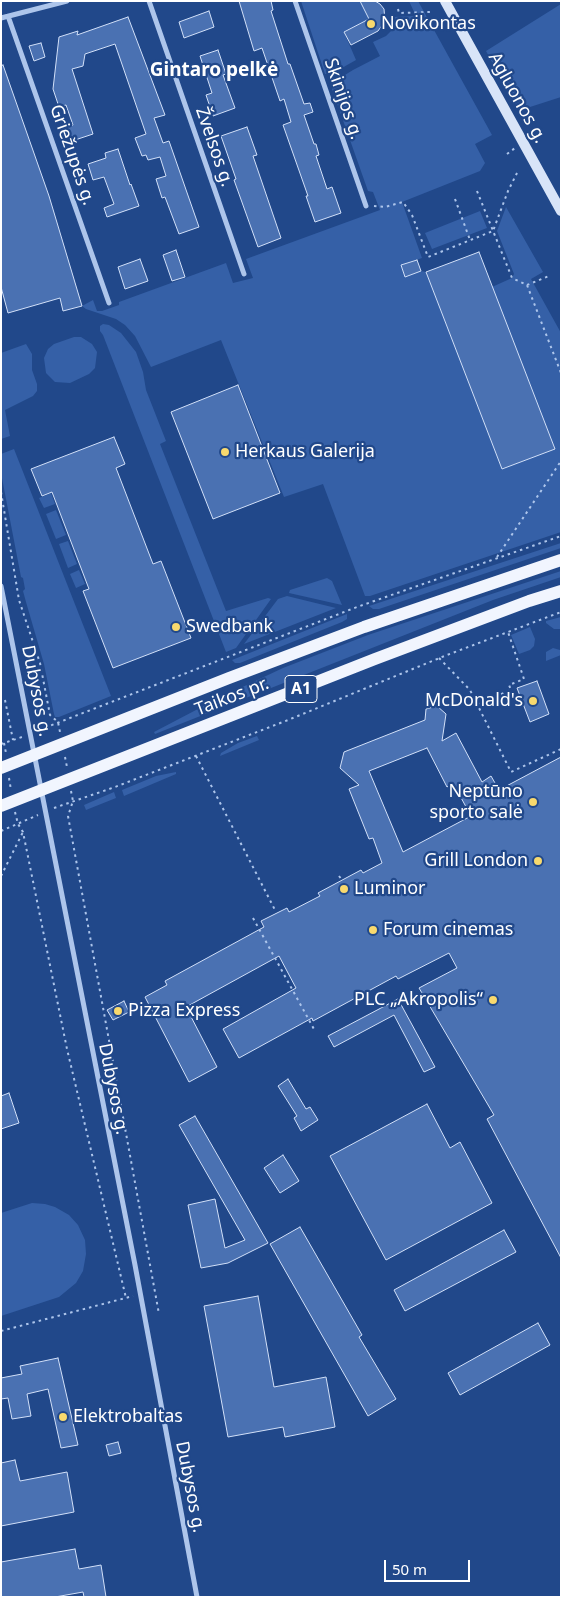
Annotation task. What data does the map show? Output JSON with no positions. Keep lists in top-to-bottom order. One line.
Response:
{"streets":{"main road":["Agluonos g.","A1","Taikos pr."],"street":["Skinijos g.","Žvelsos g.","Griežupės g.","Dubysos g."]},"crossings":[["Dubysos g.","Taikos pr."]],"districts":["Gintaro pelkė"],"places":["Novikontas","Herkaus Galerija","Swedbank","McDonald's","Neptūno sporto salė","Grill London","Luminor","Forum cinemas","PLC „Akropolis“","Pizza Express","Elektrobaltas"],"scale_bar":"50 m"}
